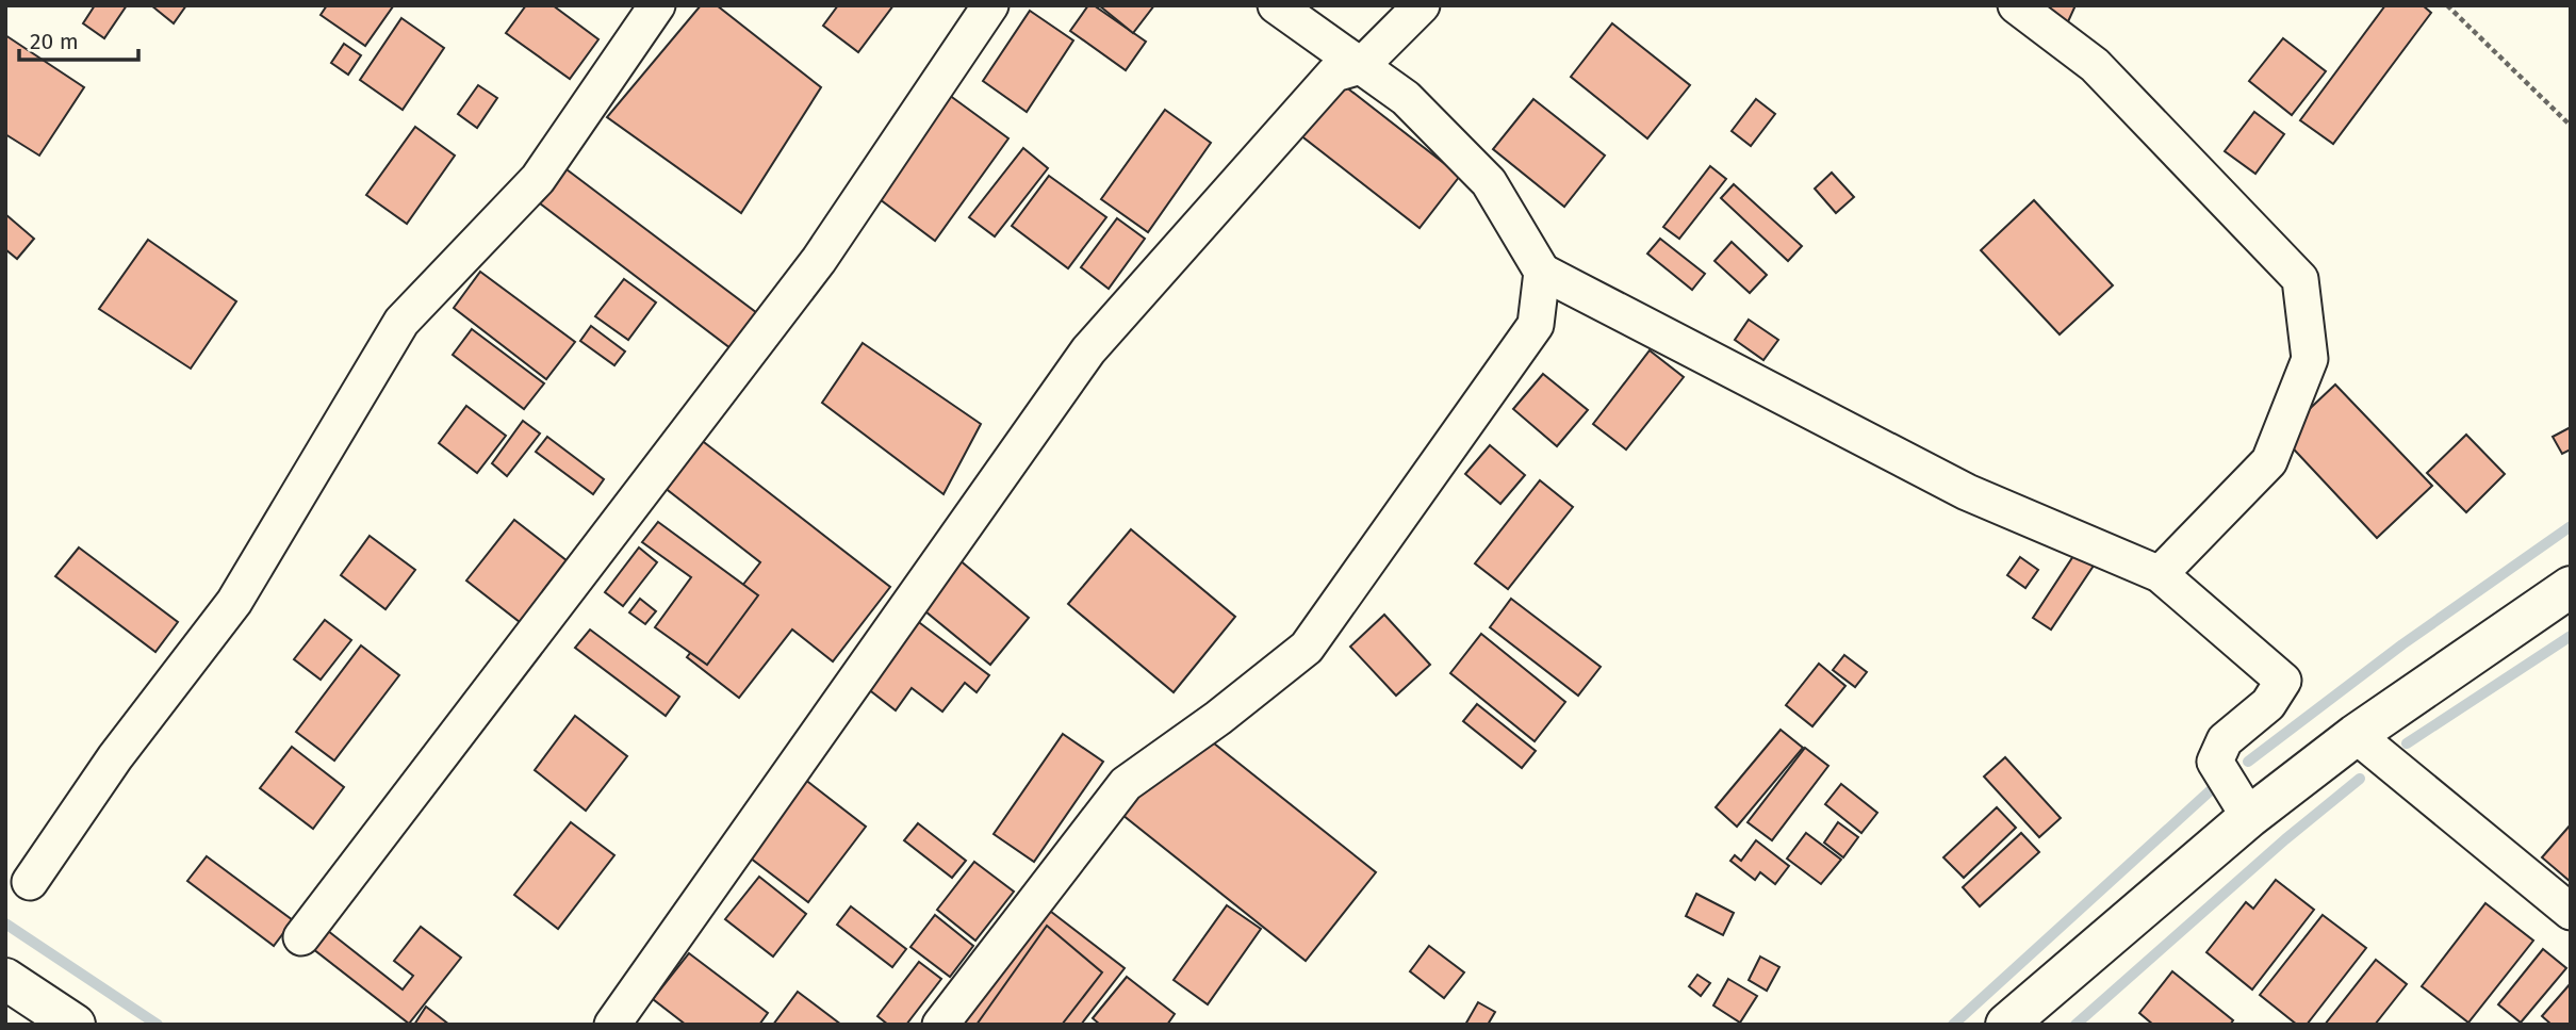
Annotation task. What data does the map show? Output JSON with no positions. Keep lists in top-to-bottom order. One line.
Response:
{"scale_bar":"20 m"}
